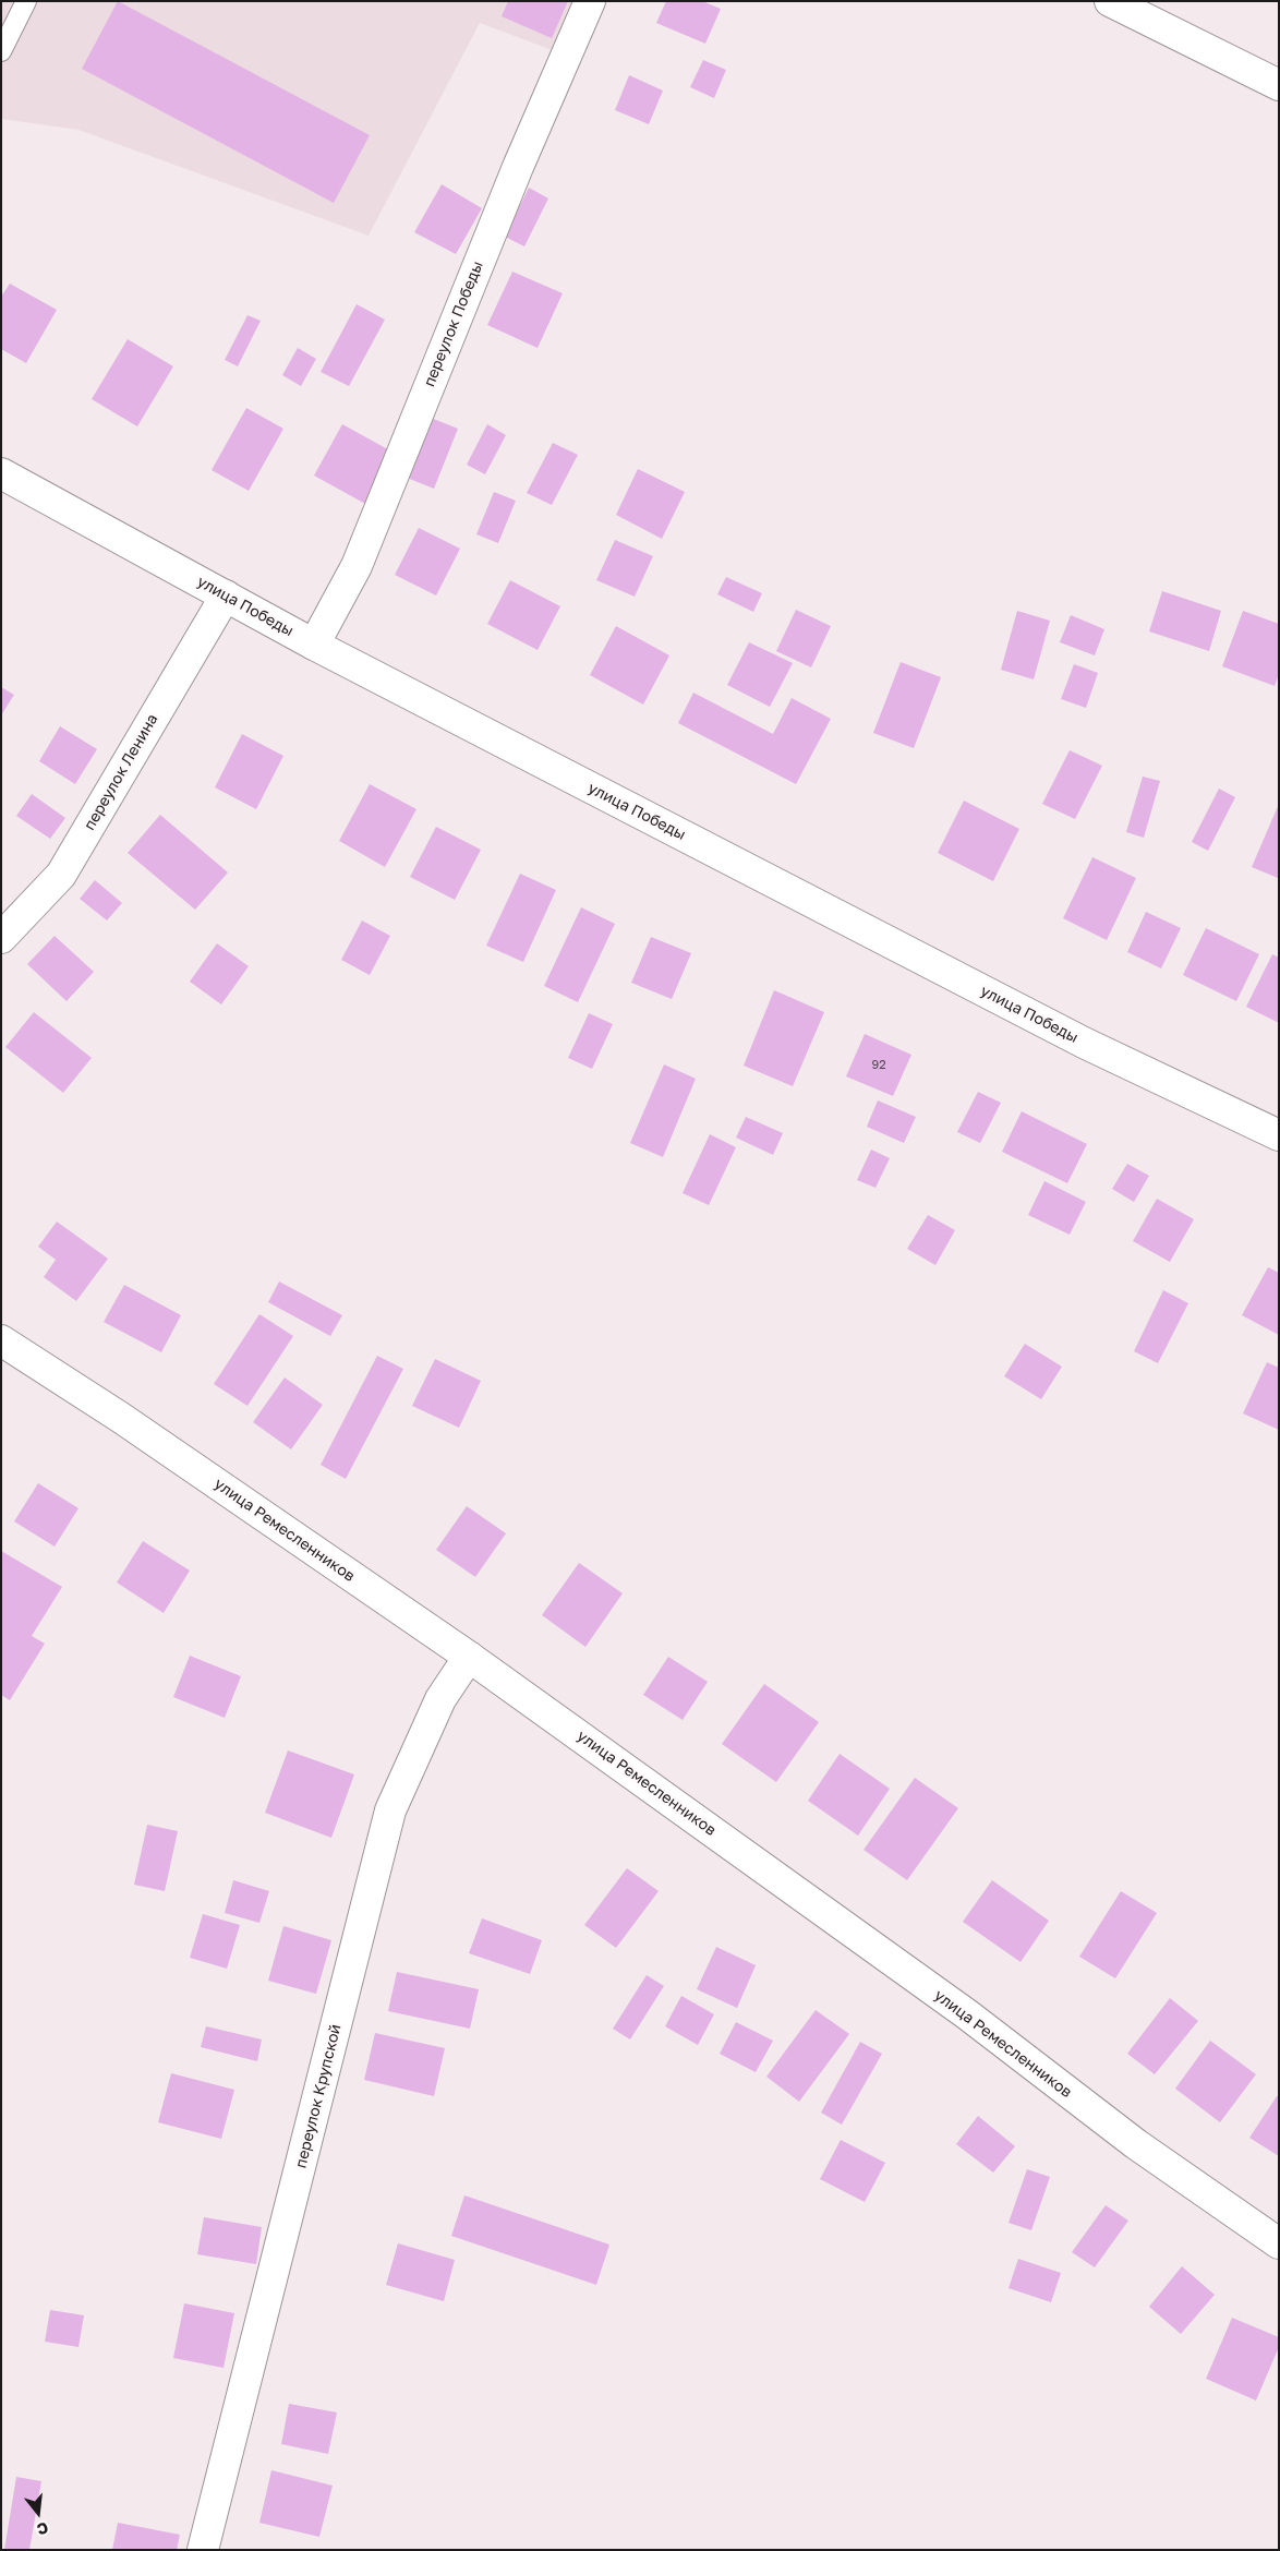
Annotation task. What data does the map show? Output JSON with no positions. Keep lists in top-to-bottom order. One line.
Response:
{"streets":{"street":["переулок Победы","улица Победы","переулок Ленина","улица Ремесленников","переулок Крупской"]},"crossings":[["переулок Победы","улица Победы"],["улица Победы","переулок Ленина"],["улица Ремесленников","переулок Крупской"]],"house_numbers":["92"],"north":"bottom"}
